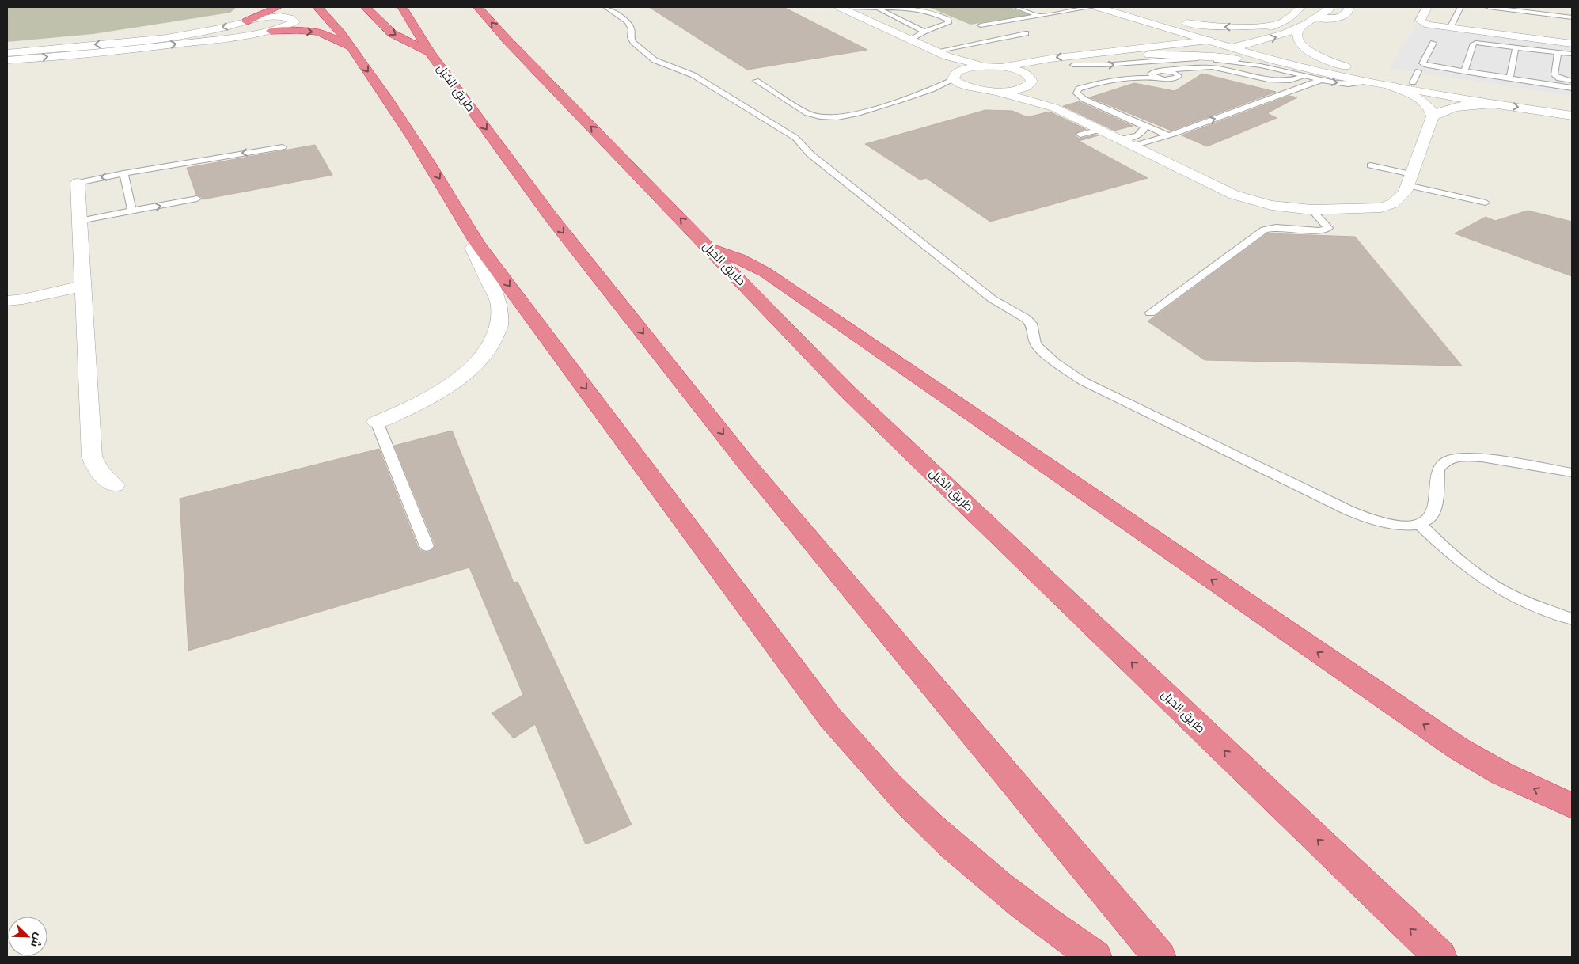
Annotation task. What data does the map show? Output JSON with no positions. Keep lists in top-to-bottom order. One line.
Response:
{"streets":{"highway":["طريق الخيل"]},"north":"bottom right"}
